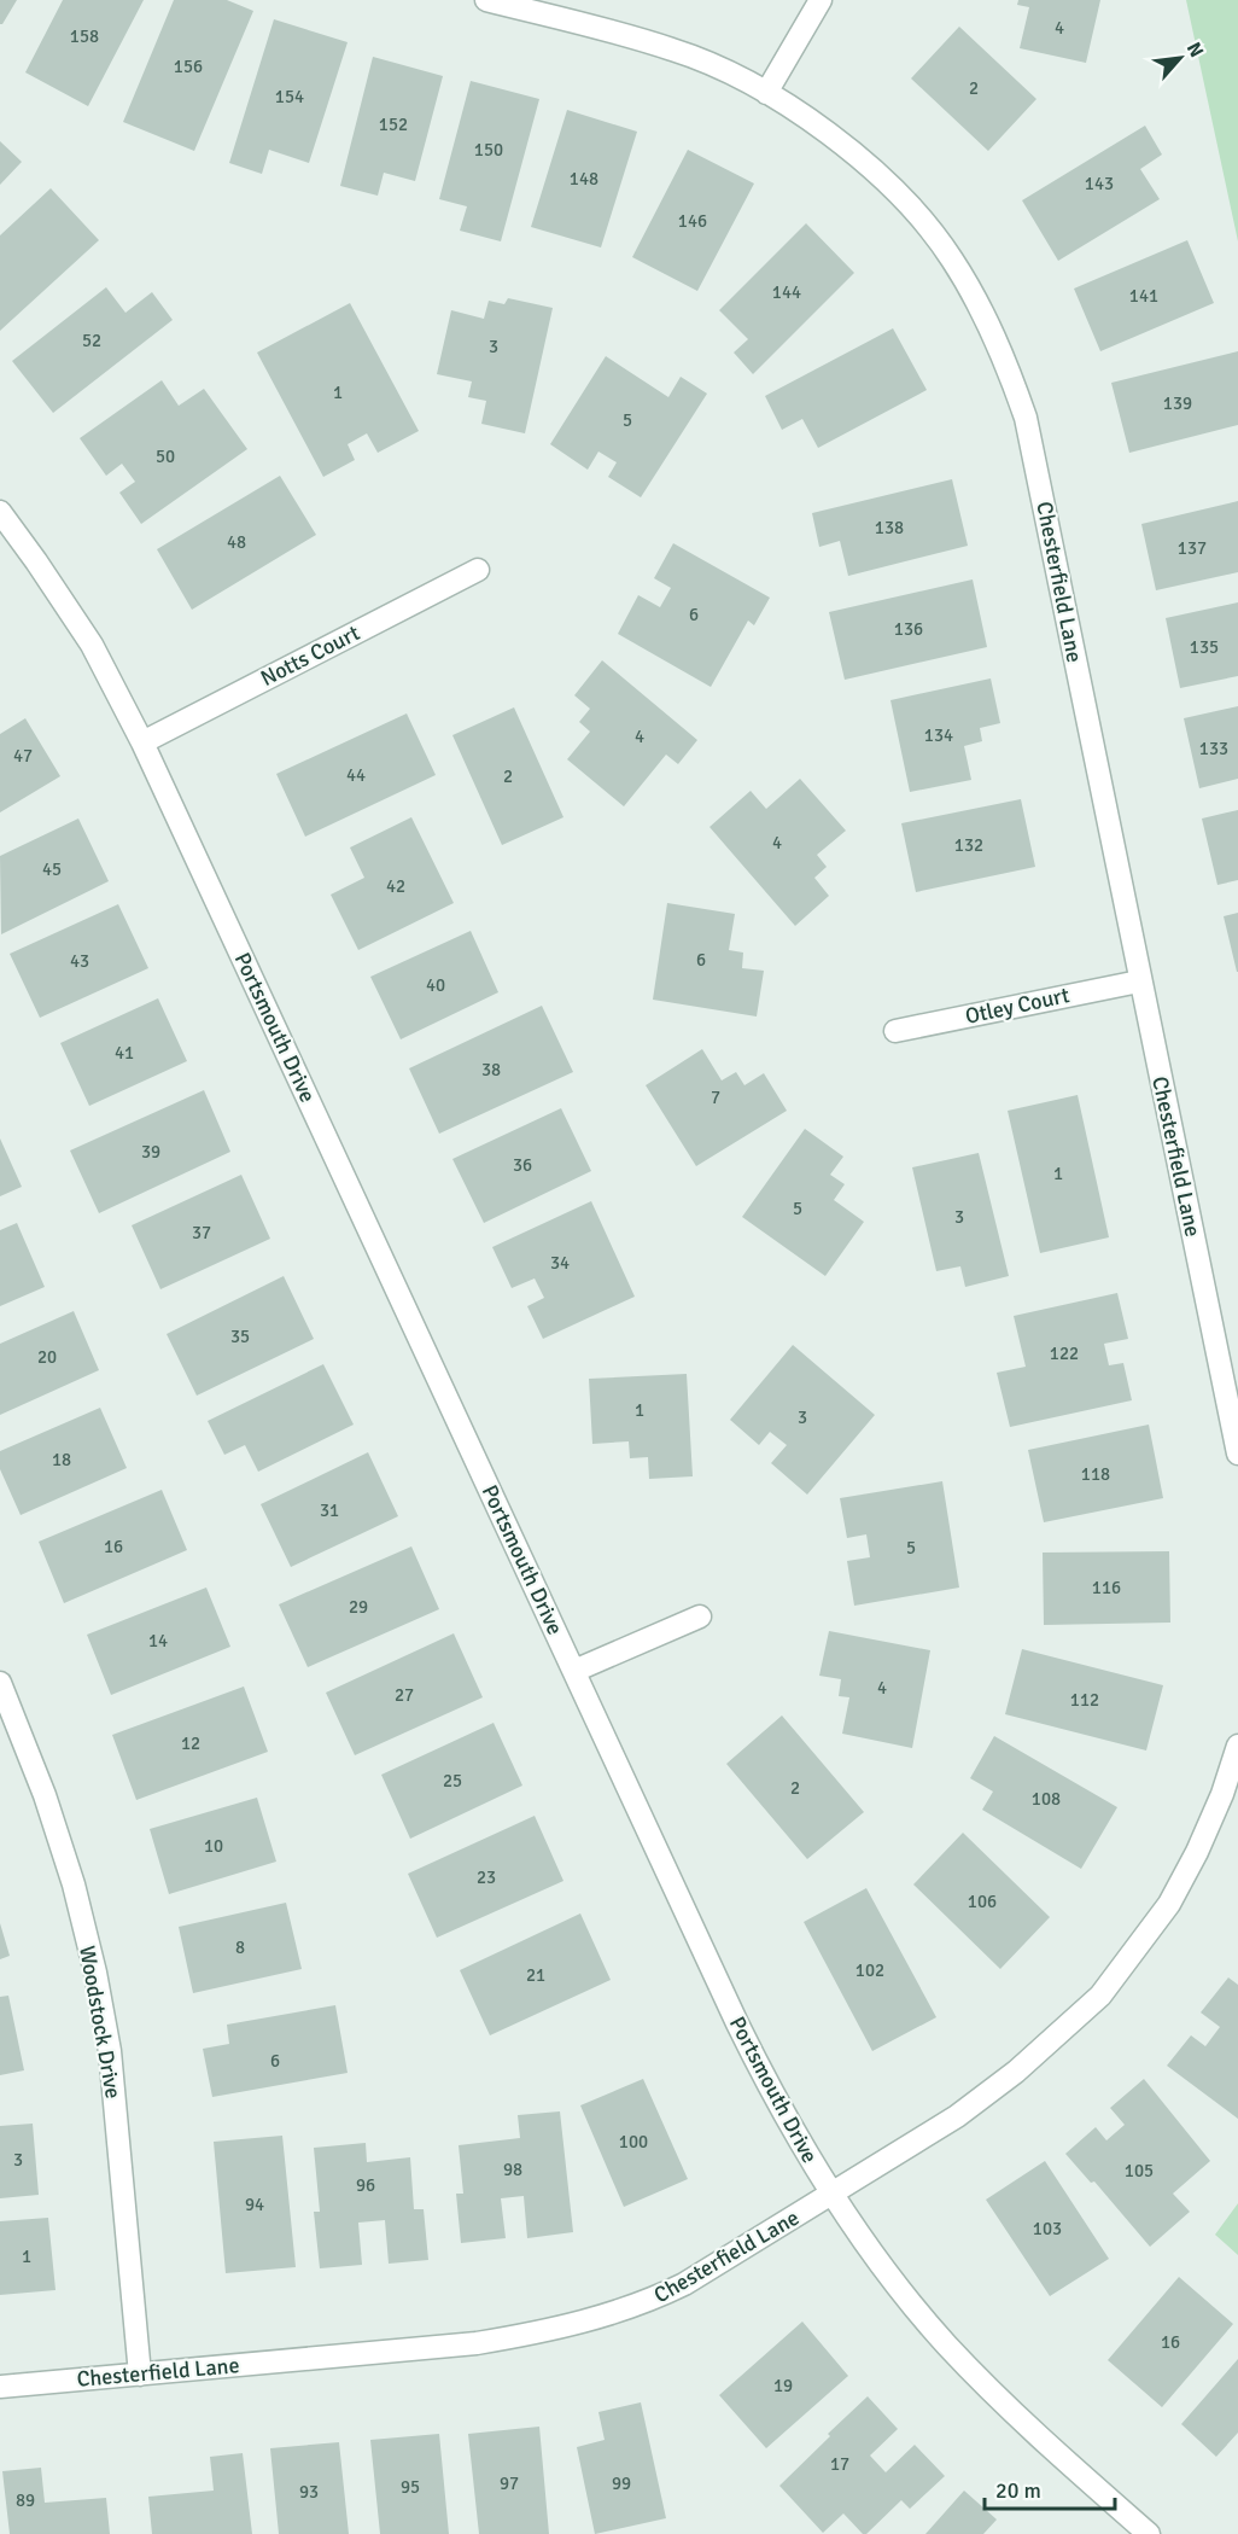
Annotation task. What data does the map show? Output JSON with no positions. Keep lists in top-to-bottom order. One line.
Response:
{"streets":{"street":["Chesterfield Lane","Notts Court","Otley Court","Portsmouth Drive","Woodstock Drive"]},"crossings":[["Chesterfield Lane","Otley Court"],["Chesterfield Lane","Portsmouth Drive"],["Chesterfield Lane","Woodstock Drive"],["Notts Court","Portsmouth Drive"]],"house_numbers":["4","158","156","2","154","152","150","148","143","146","144","141","52","3","1","139","5","50","138","48","137","6","136","135","134","4","133","47","44","2","4","132","45","42","6","43","40","41","38","7","39","36","1","5","3","37","34","35","122","20","1","3","18","118","31","16","5","116","29","14","4","27","112","12","25","2","108","10","23","106","8","102","21","6","100","3","98","105","96","94","103","1","16","19","17","97","99","95","93","89"],"scale_bar":"20 m","north":"top right"}
